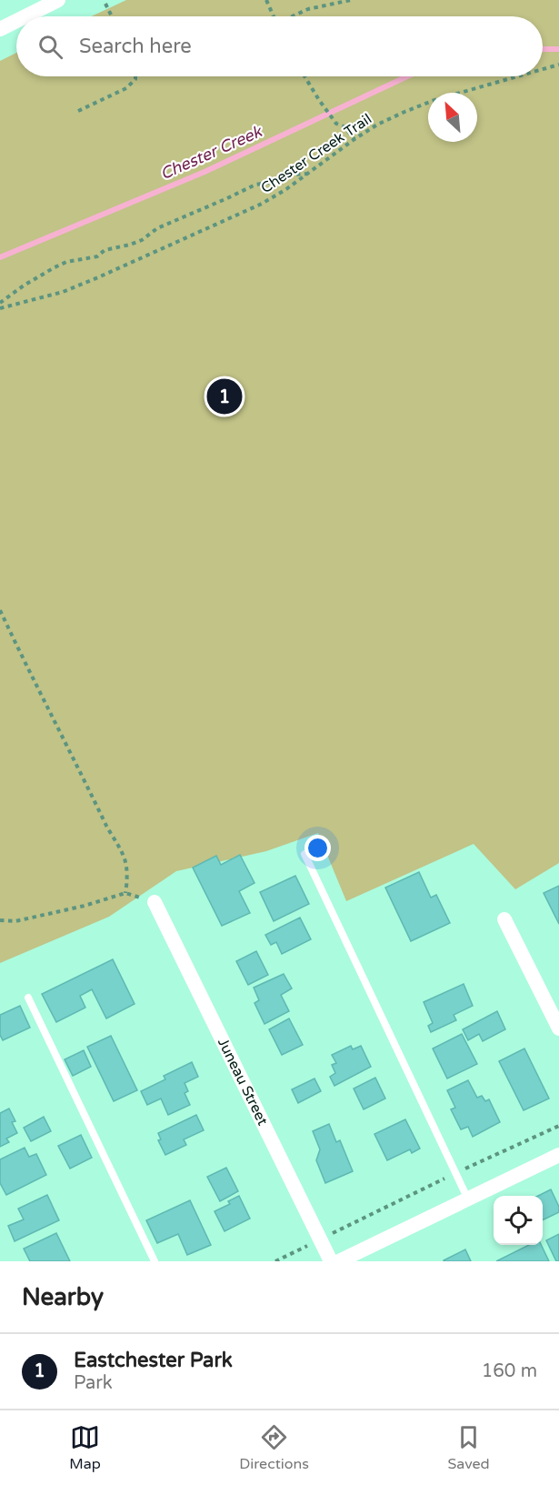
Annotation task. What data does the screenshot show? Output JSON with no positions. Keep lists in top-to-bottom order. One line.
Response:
{"streets":{"street":["Juneau Street"],"path":["Chester Creek Trail"]},"water":["Chester Creek"],"north":"top left","page":{"search":"Search here","pins":"1","heading":"Nearby","list":[{"mark":"1","name":"Eastchester Park","note":"Park","value":"160 m"}],"nav":["Map","Directions","Saved"]}}
